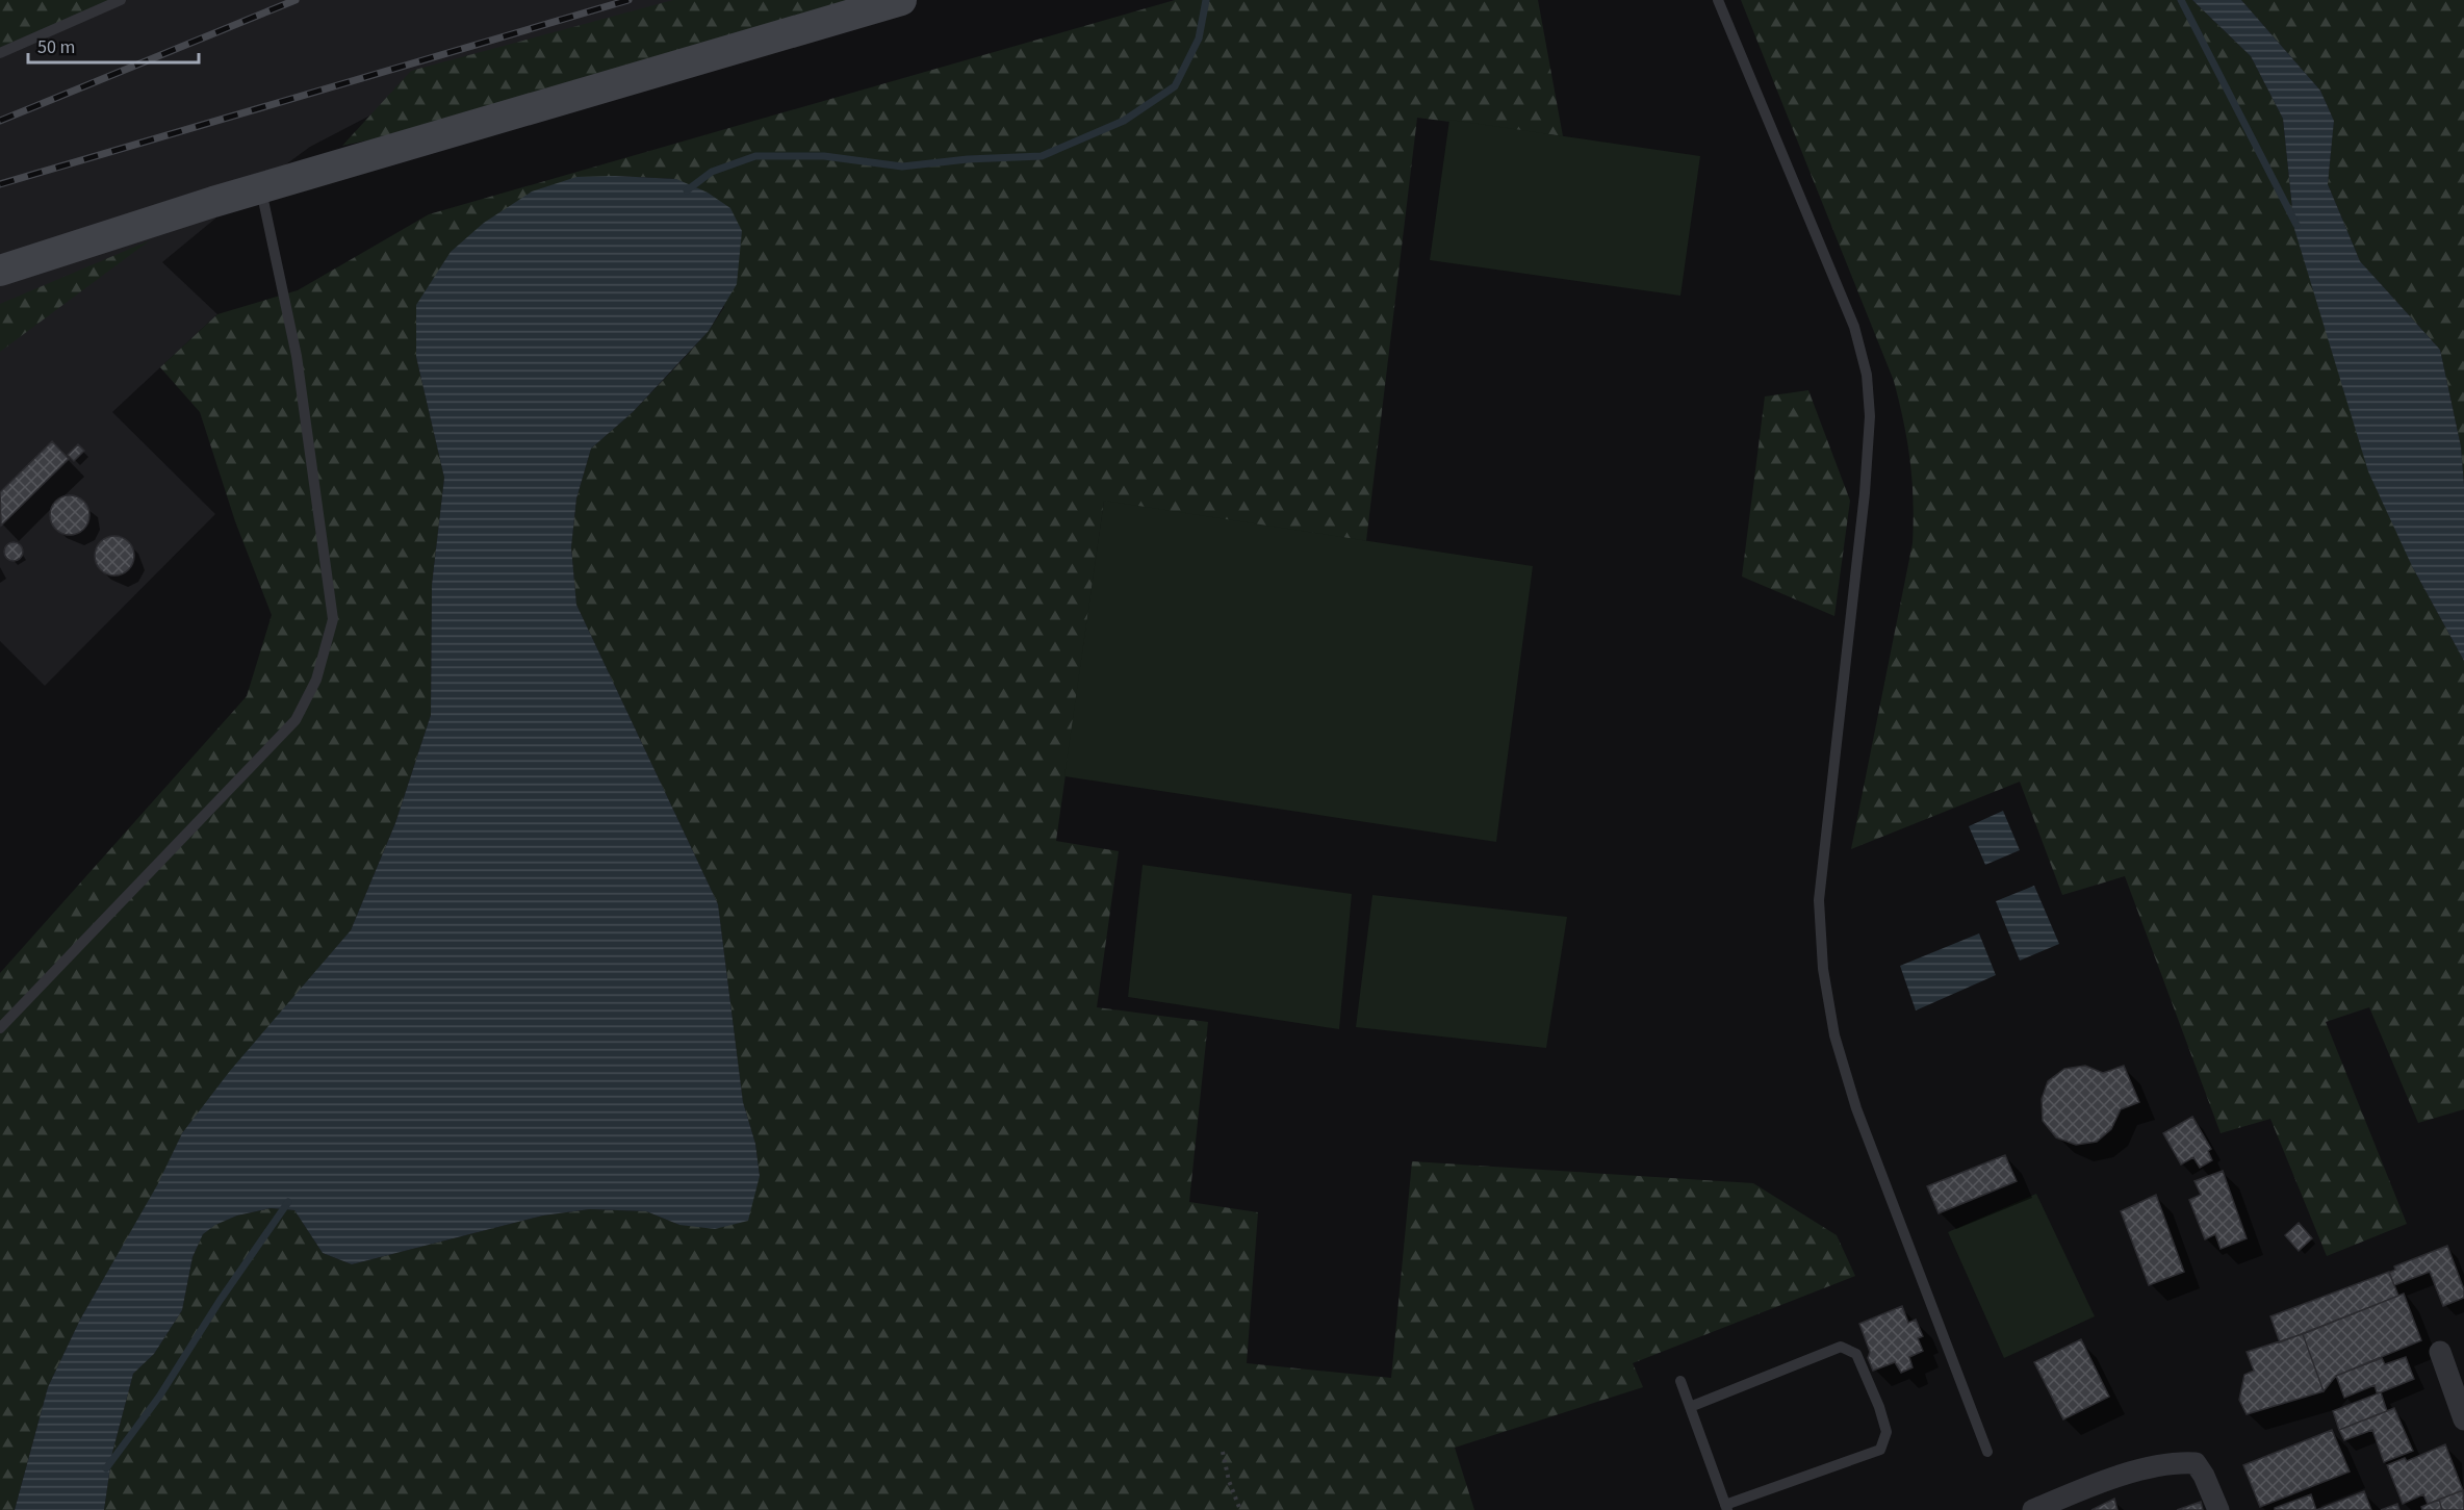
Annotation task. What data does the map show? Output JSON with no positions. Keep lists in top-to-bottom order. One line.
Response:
{"scale_bar":"50 m"}
